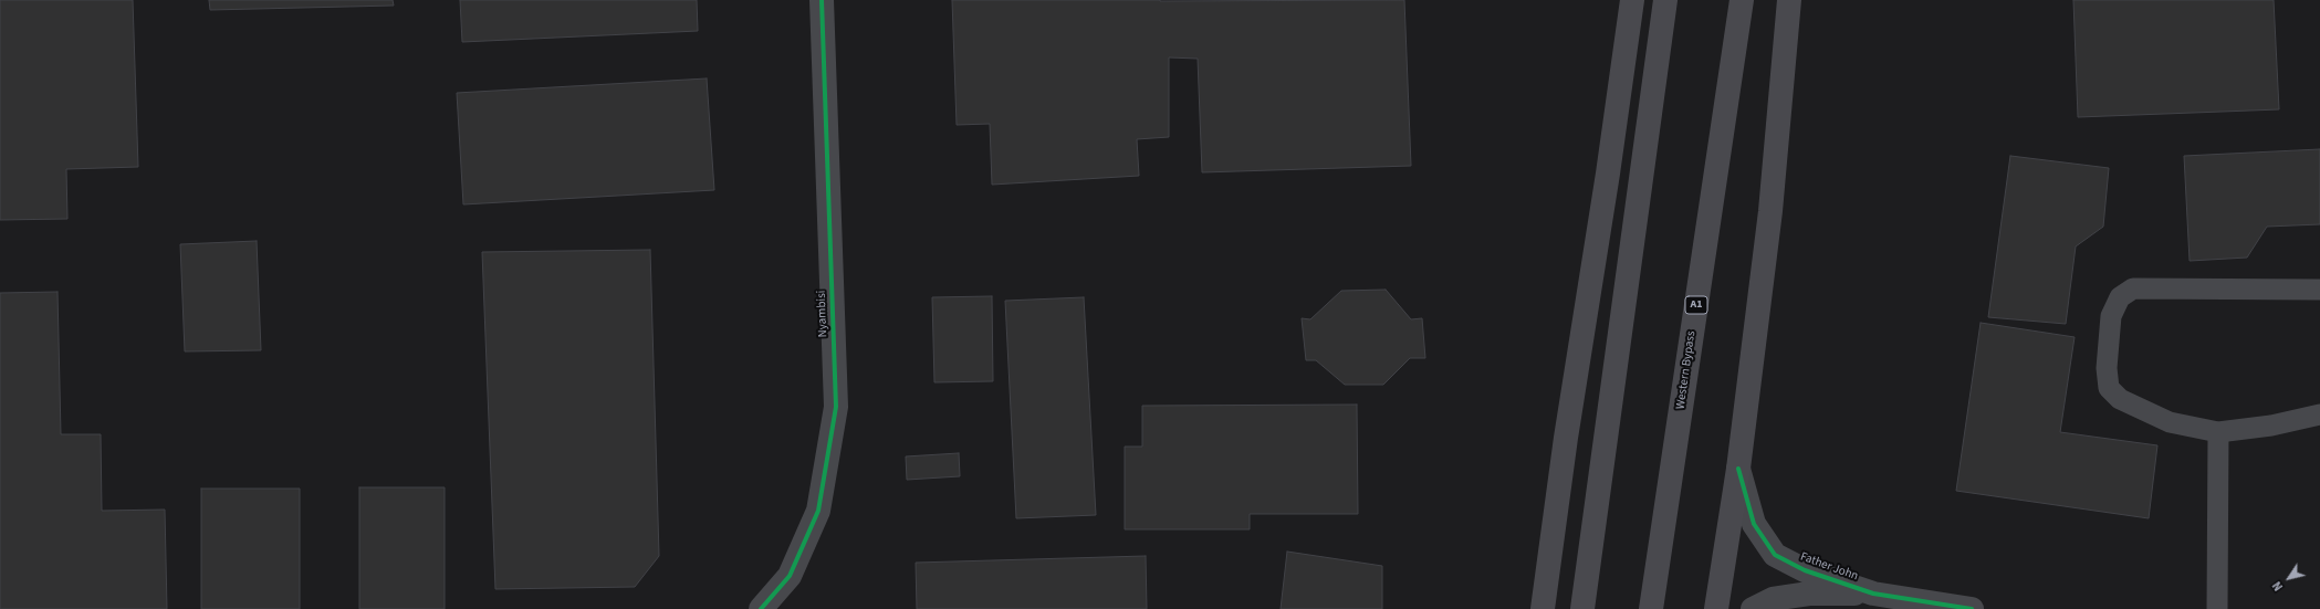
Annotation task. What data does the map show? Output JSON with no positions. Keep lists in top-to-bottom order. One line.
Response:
{"streets":{"main road":["A1","Western Bypass"],"street":["Nyambisi","Father John"]},"north":"bottom left"}
